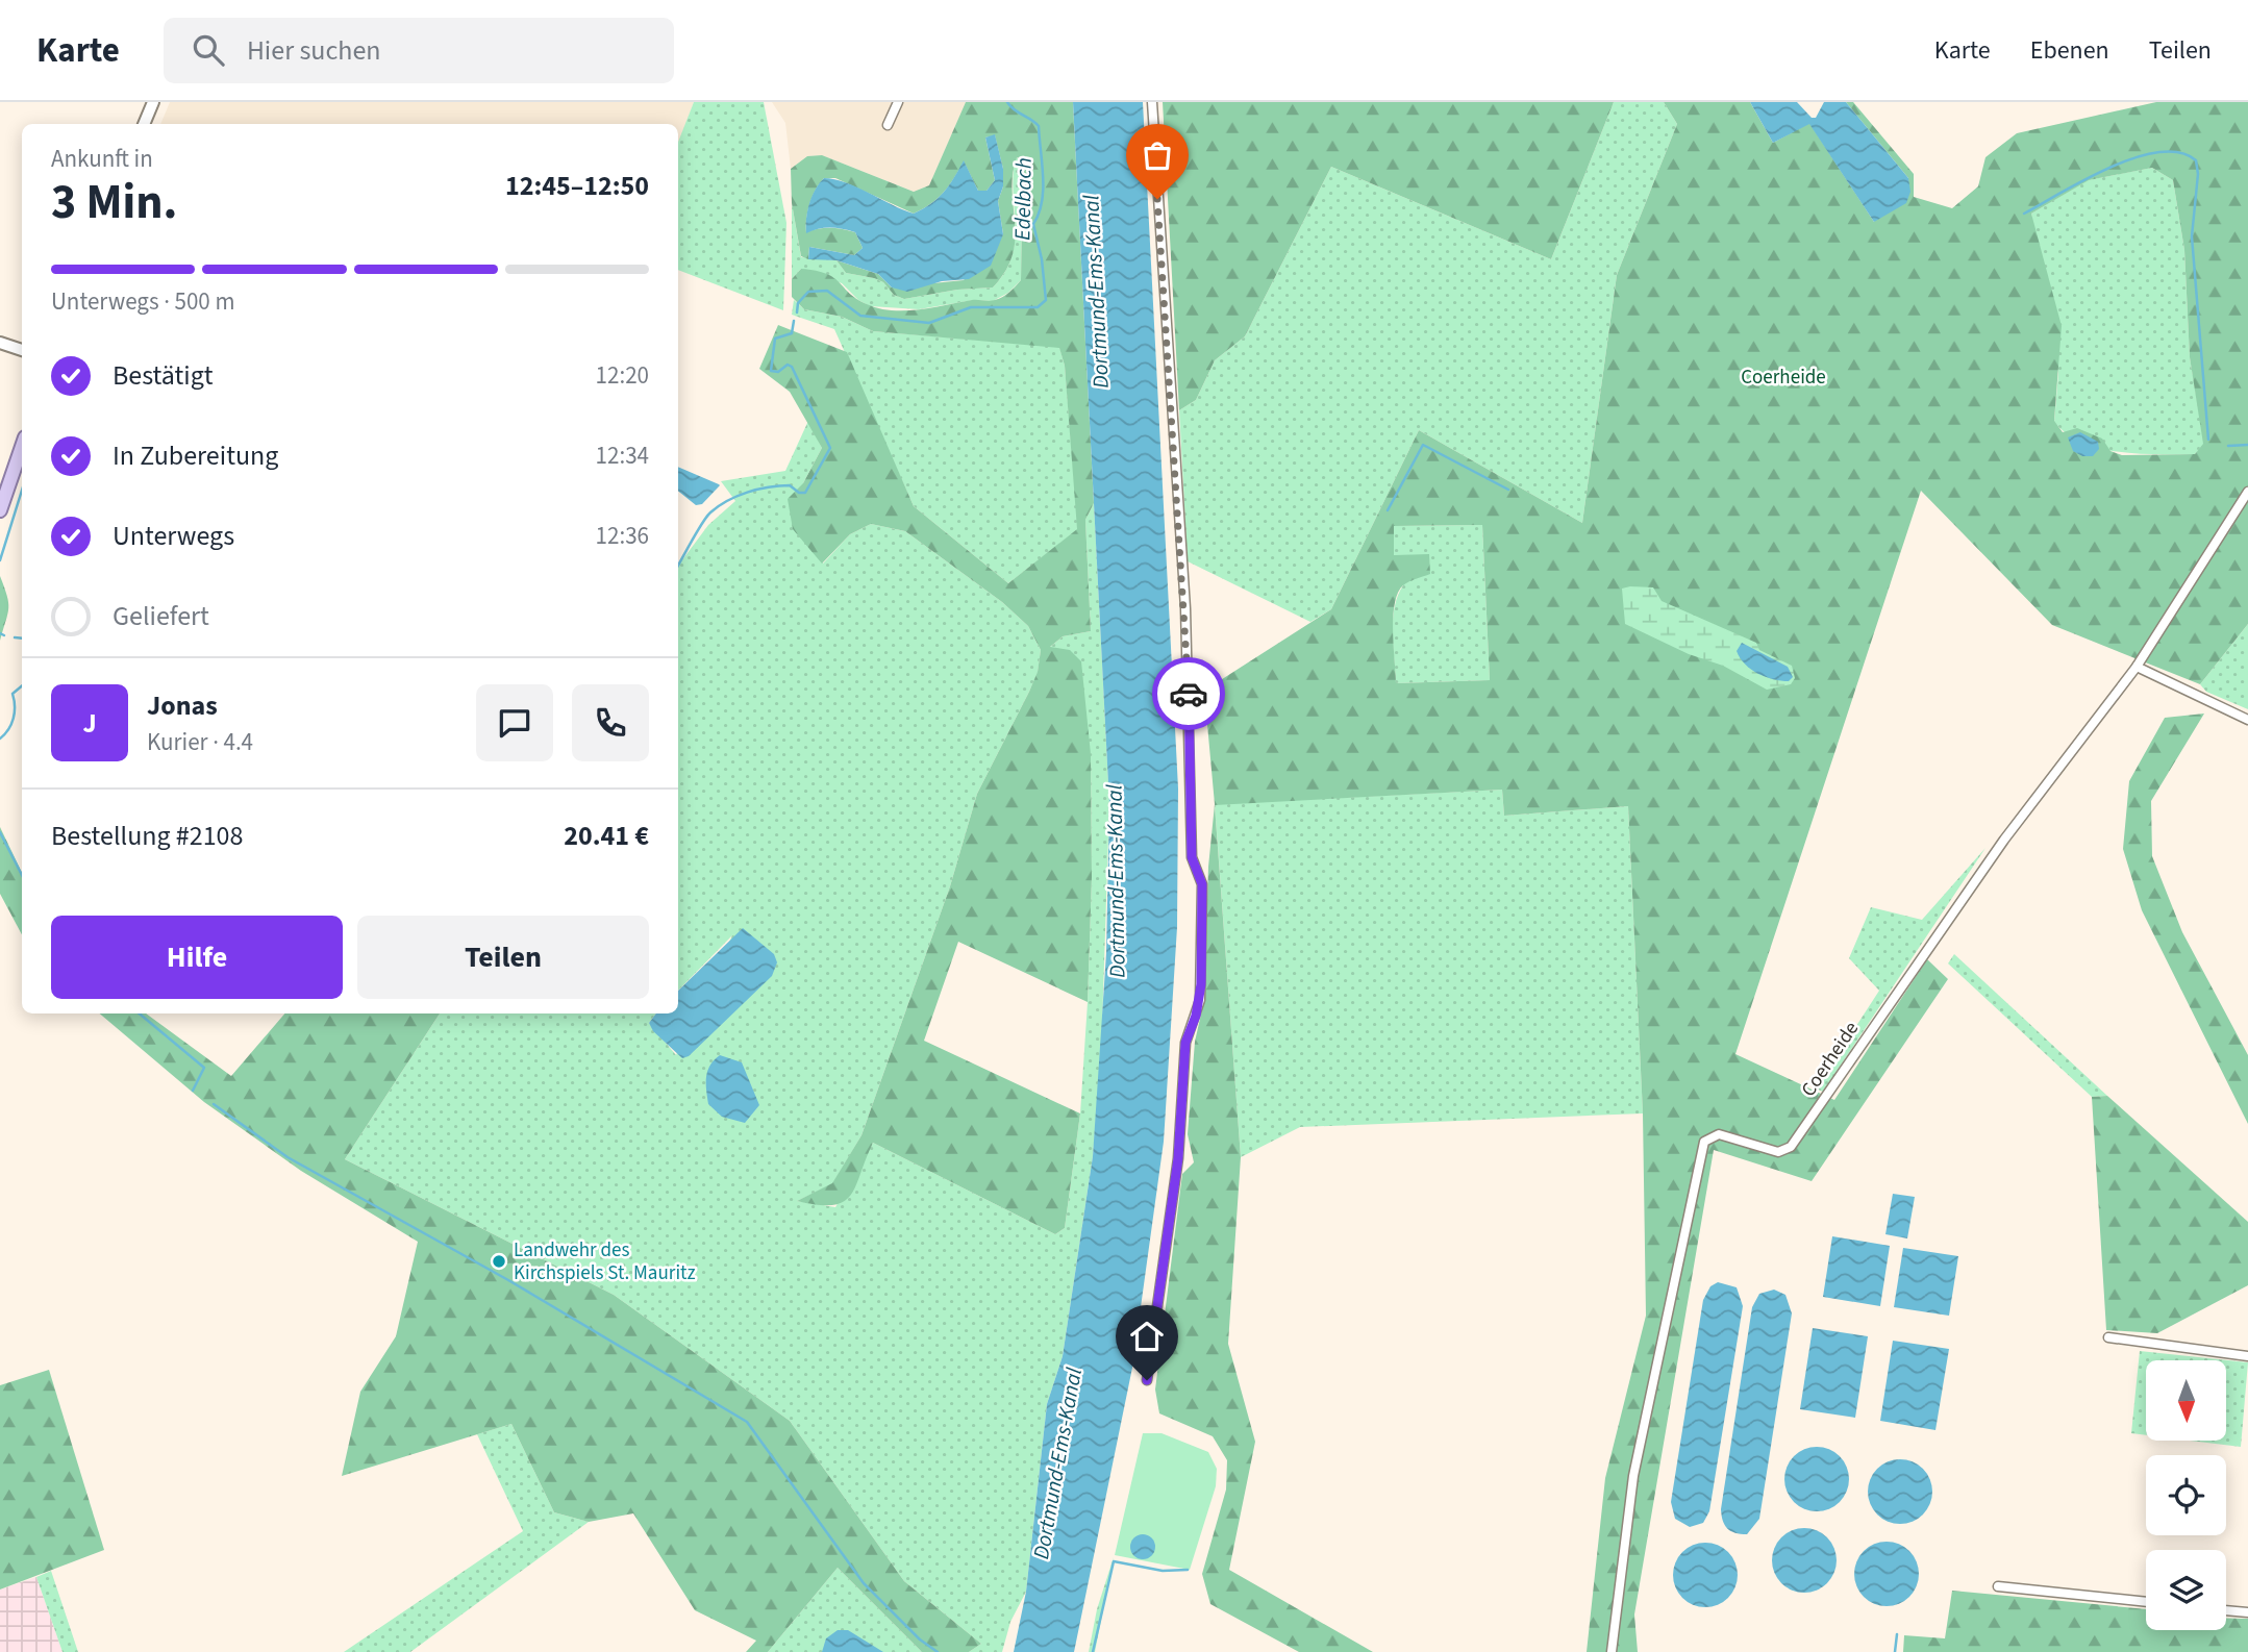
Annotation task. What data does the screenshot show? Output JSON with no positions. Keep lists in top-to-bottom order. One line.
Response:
{"streets":{"street":["Coerheide"]},"water":["Edelbach","Dortmund-Ems-Kanal"],"parks":["Coerheide"],"places":["Landwehr des Kirchspiels St. Mauritz"],"north":"bottom","page":{"header":"Karte","search":"Hier suchen","nav":["Karte","Ebenen","Teilen"],"heading":["3 Min.","Ankunft in","12:45–12:50"],"panel":["Jonas","Kurier · 4.4","Bestellung #2108","20.41 €"],"bar":"Unterwegs · 500 m","list":[["Bestätigt","12:20"],["In Zubereitung","12:34"],["Unterwegs","12:36"],"Geliefert"],"round":"J","buttons":["Hilfe","Teilen"]}}
